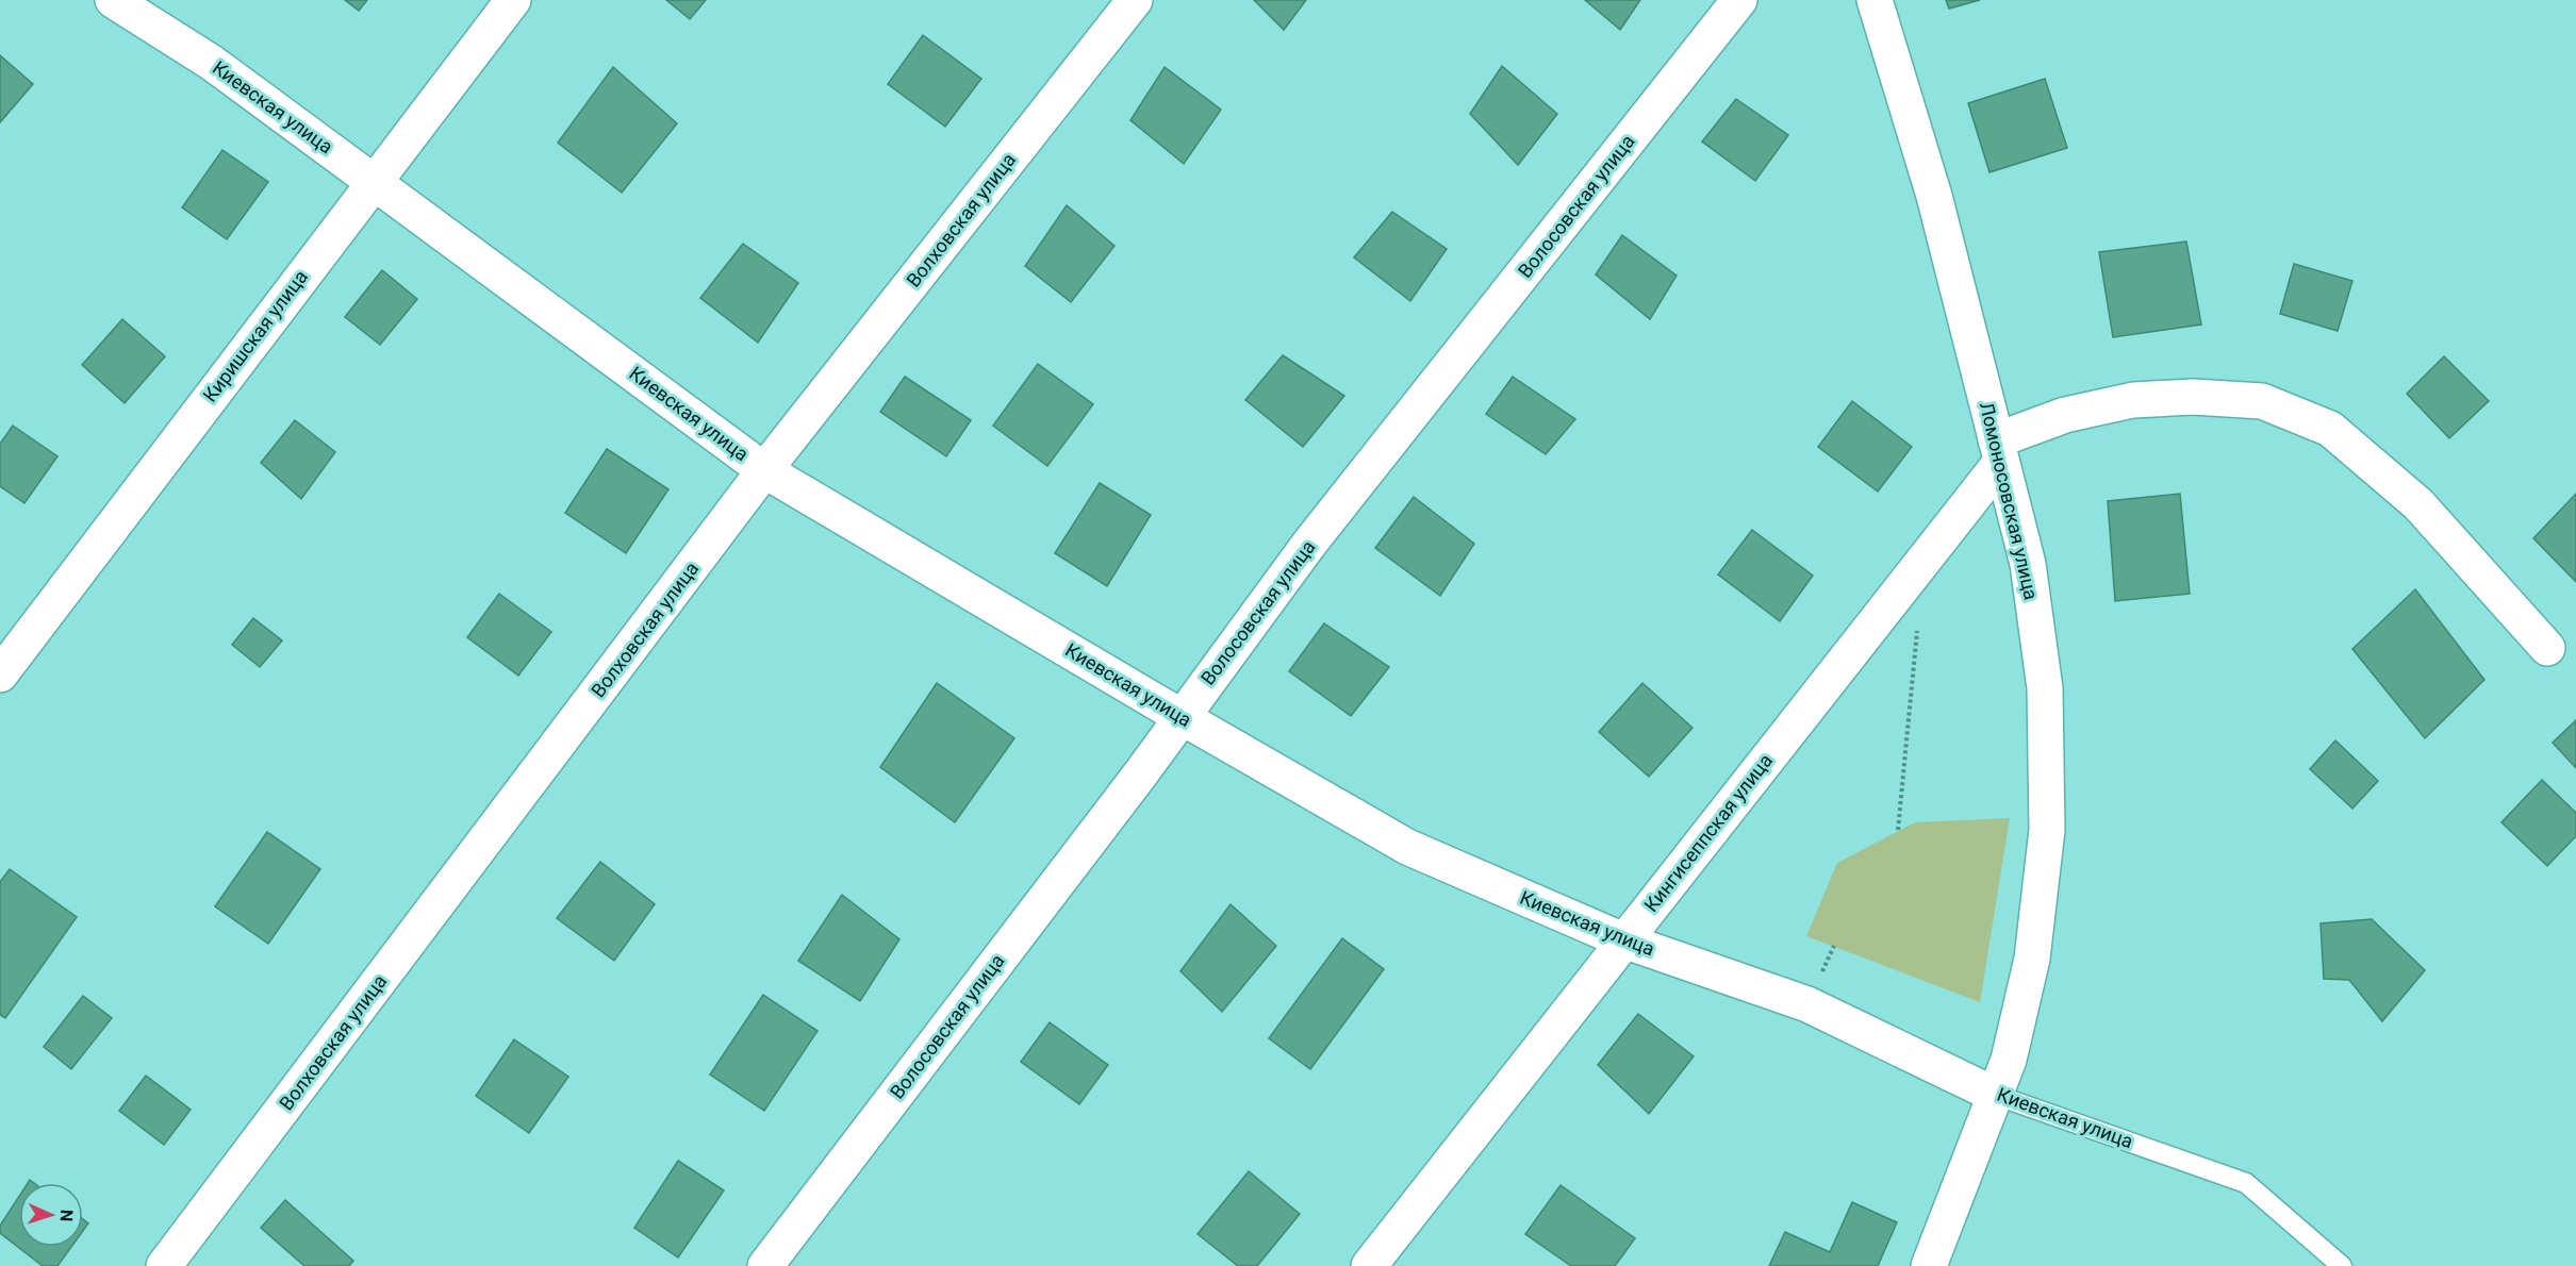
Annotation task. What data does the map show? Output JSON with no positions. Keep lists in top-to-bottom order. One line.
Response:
{"streets":{"street":["Киевская улица","Волосовская улица","Волховская улица","Киришская улица","Ломоносовская улица","Кингисеппская улица"]},"crossings":[["Киевская улица","Волосовская улица"],["Киевская улица","Волховская улица"],["Киевская улица","Киришская улица"],["Киевская улица","Ломоносовская улица"],["Киевская улица","Кингисеппская улица"],["Ломоносовская улица","Кингисеппская улица"]],"north":"right"}
